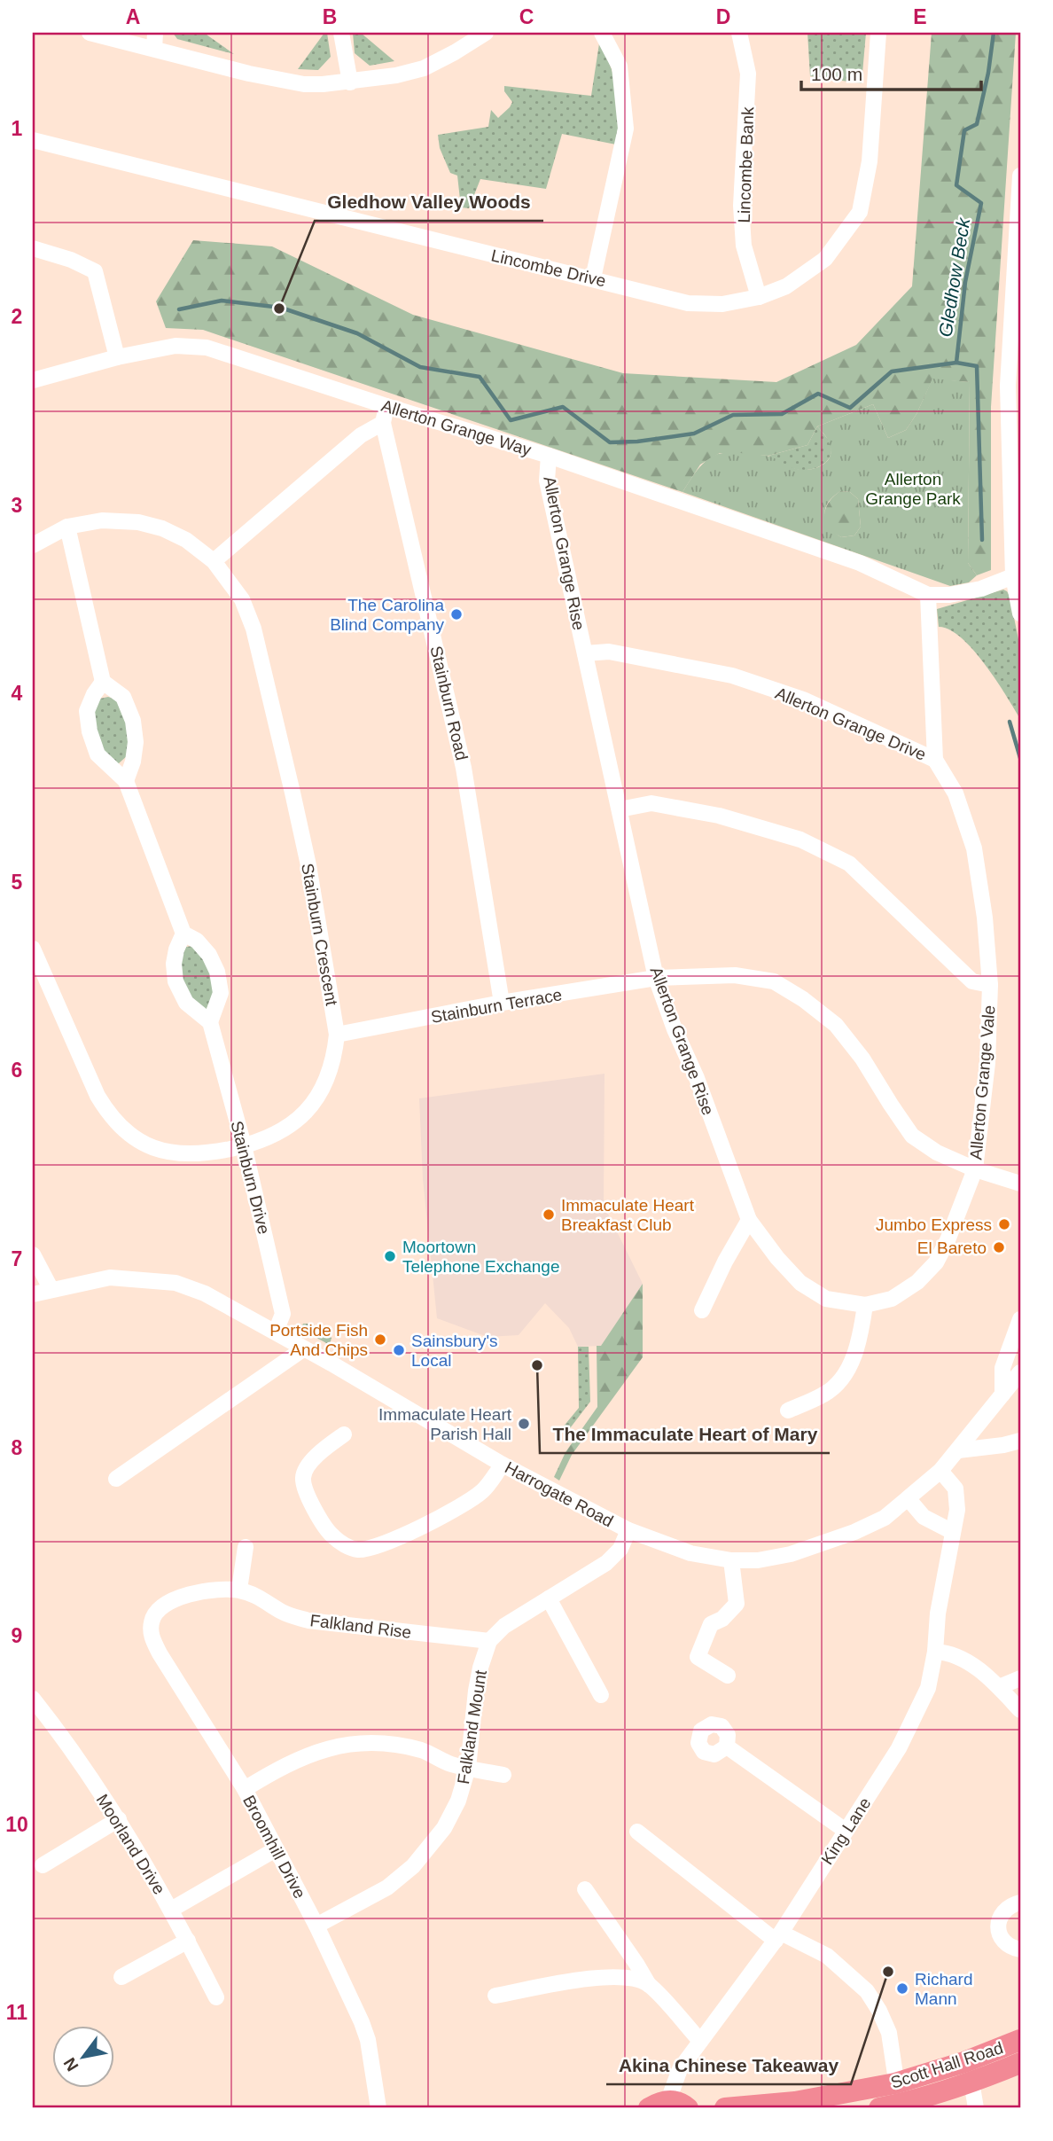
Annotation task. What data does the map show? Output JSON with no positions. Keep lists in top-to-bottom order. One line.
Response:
{"streets":{"highway":["Scott Hall Road"],"street":["Lincombe Bank","Lincombe Drive","Allerton Grange Way","Allerton Grange Rise","Stainburn Road","Allerton Grange Drive","Stainburn Crescent","Stainburn Terrace","Allerton Grange Vale","Stainburn Drive","Harrogate Road","Falkland Rise","Falkland Mount","King Lane","Moorland Drive","Broomhill Drive"]},"crossings":[["Lincombe Bank","Lincombe Drive"],["Allerton Grange Way","Allerton Grange Rise"],["Allerton Grange Way","Stainburn Road"],["Allerton Grange Way","Allerton Grange Vale"],["Allerton Grange Rise","Allerton Grange Drive"],["Allerton Grange Rise","Stainburn Terrace"],["Allerton Grange Rise","Allerton Grange Vale"],["Stainburn Road","Stainburn Terrace"],["Allerton Grange Drive","Allerton Grange Vale"],["Stainburn Crescent","Stainburn Terrace"],["Stainburn Crescent","Stainburn Drive"],["Stainburn Terrace","Allerton Grange Vale"],["Stainburn Drive","Harrogate Road"],["Harrogate Road","King Lane"],["Falkland Rise","Falkland Mount"],["Falkland Rise","Broomhill Drive"],["Falkland Mount","Broomhill Drive"]],"water":["Gledhow Beck"],"parks":["Allerton Grange Park"],"places":["Gledhow Valley Woods","The Carolina Blind Company","Immaculate Heart Breakfast Club","Jumbo Express","El Bareto","Moortown Telephone Exchange","Portside Fish And Chips","Sainsbury's Local","The Immaculate Heart of Mary","Immaculate Heart Parish Hall","Akina Chinese Takeaway","Richard Mann"],"scale_bar":"100 m","north":"bottom left","grid":{"columns":["A","B","C","D","E"],"rows":["1","2","3","4","5","6","7","8","9","10","11"]}}
